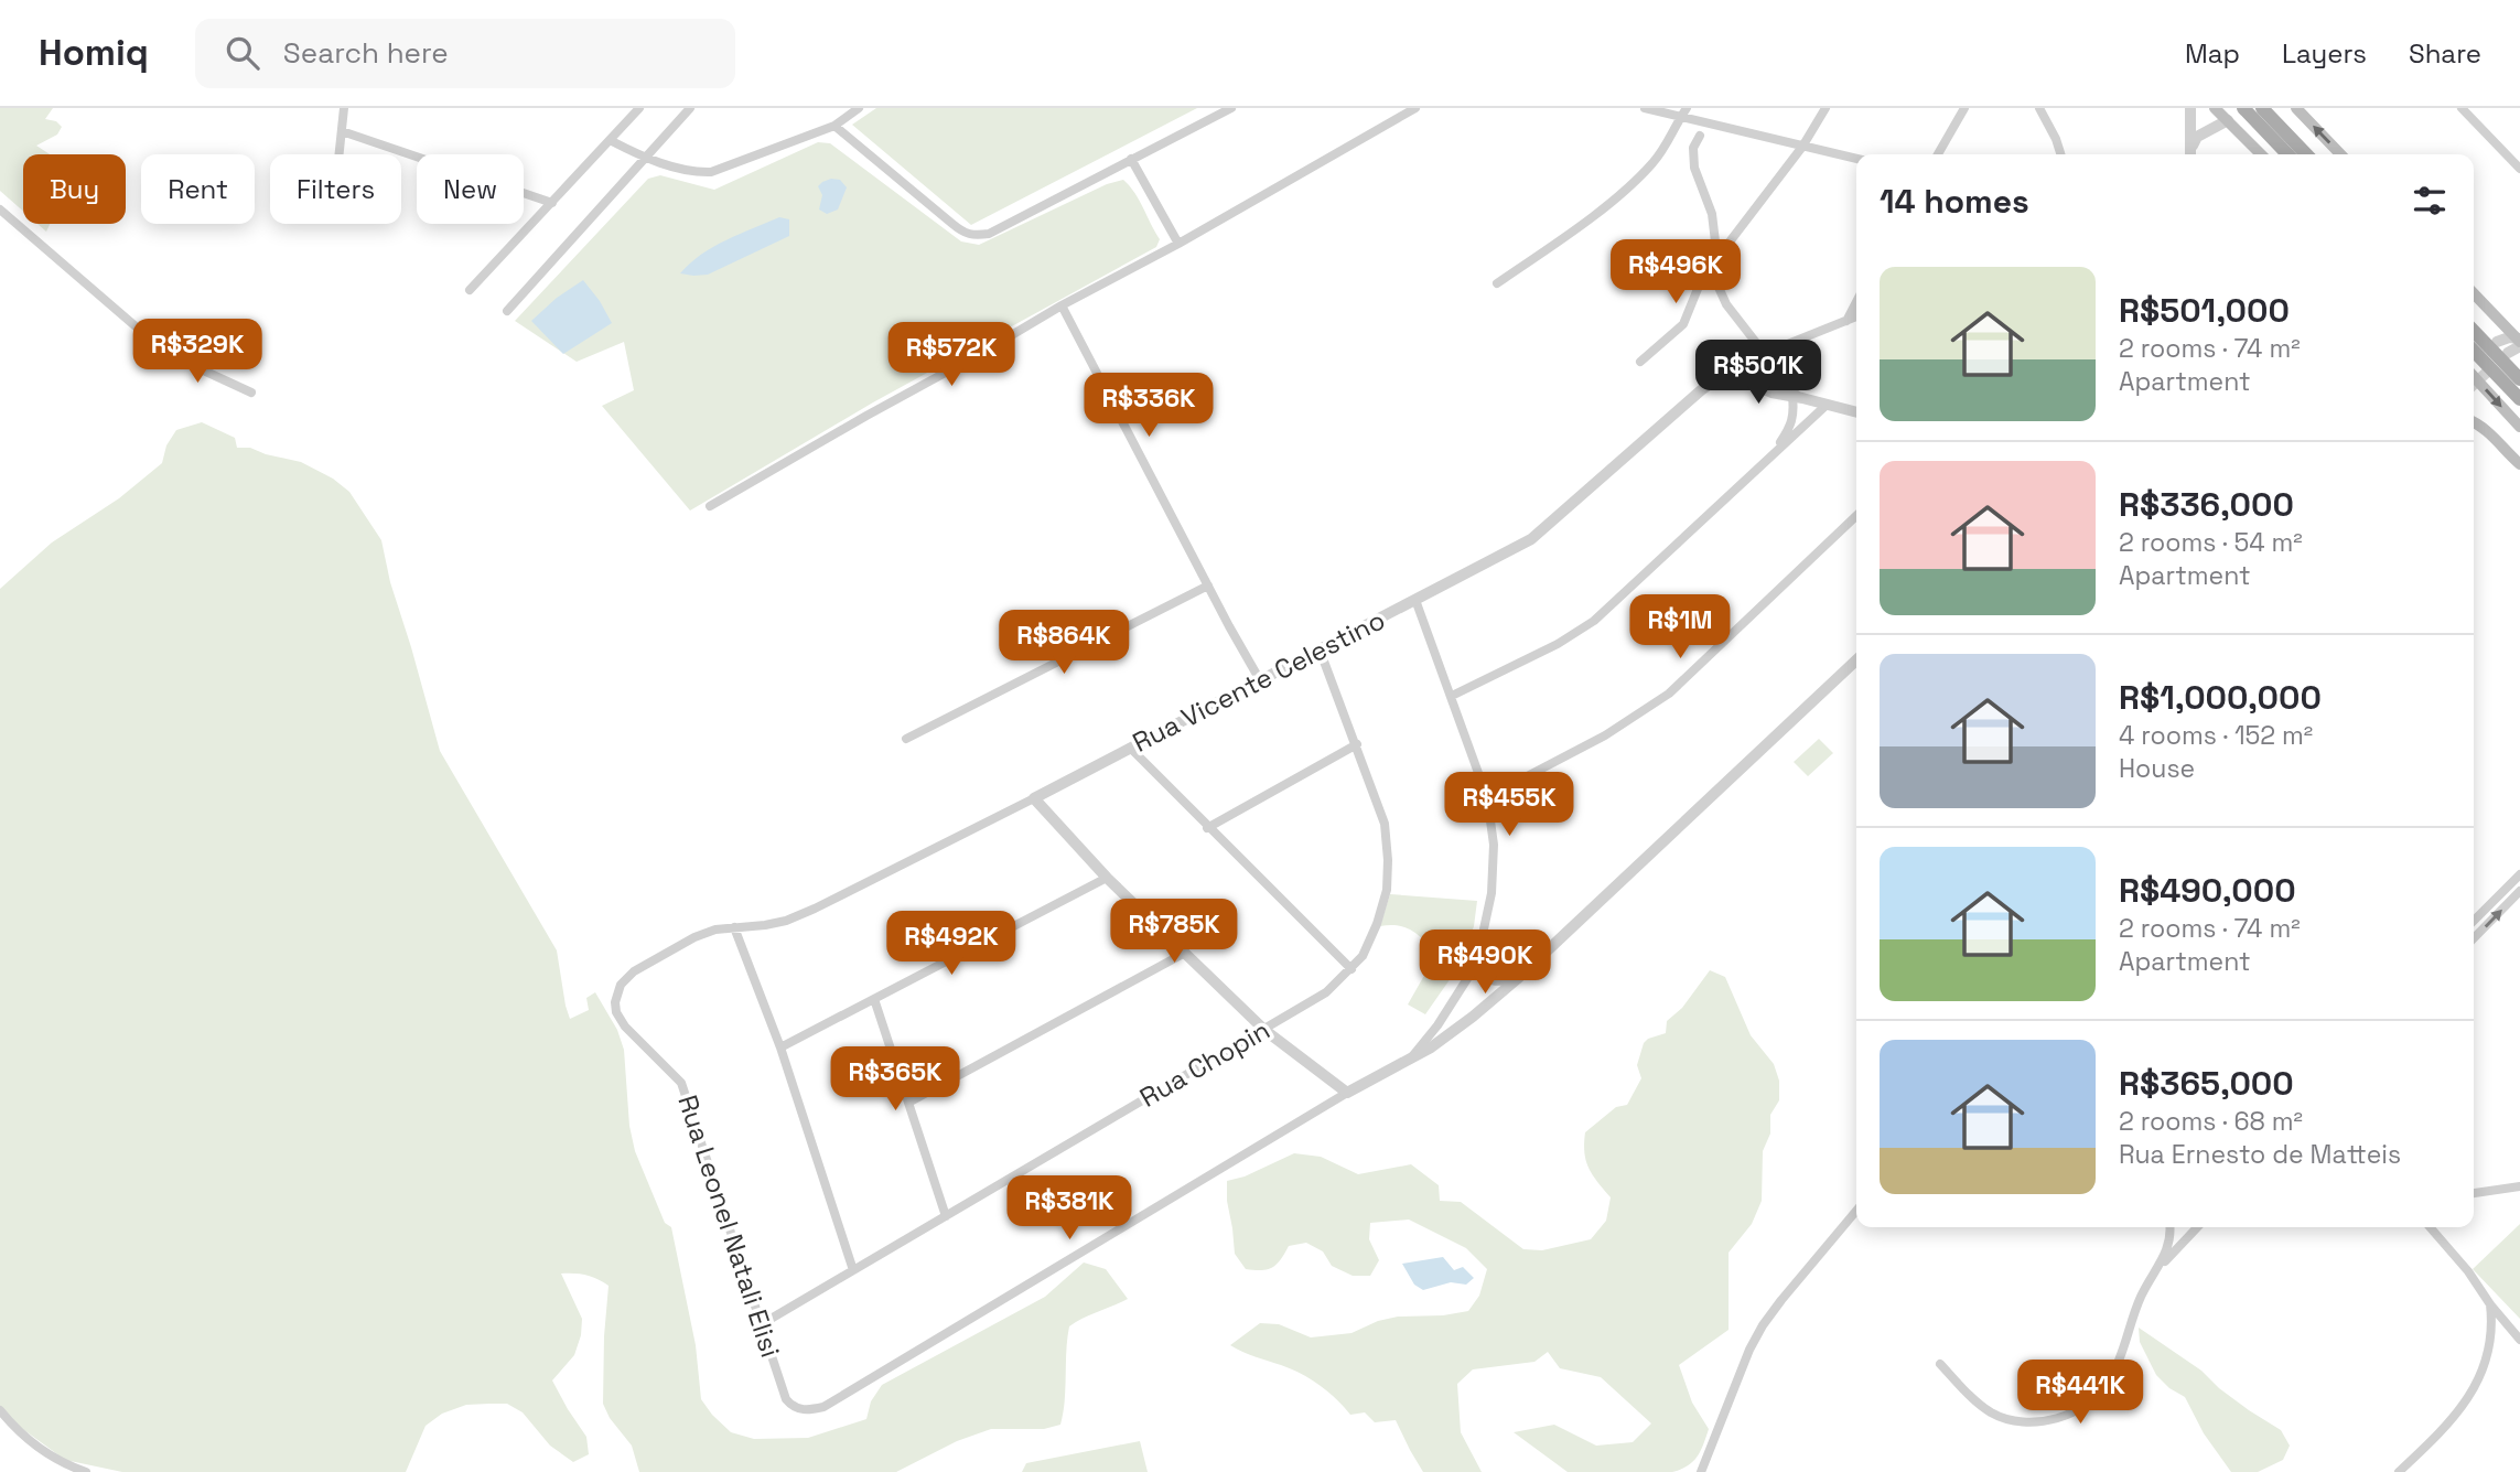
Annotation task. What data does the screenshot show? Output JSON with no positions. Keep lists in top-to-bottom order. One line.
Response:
{"streets":{"street":["Rua Vicente Celestino","Rua Chopin","Rua Leonel Natali Elisi"]},"crossings":[["Rua Vicente Celestino","Rua Chopin"],["Rua Vicente Celestino","Rua Leonel Natali Elisi"],["Rua Chopin","Rua Leonel Natali Elisi"]],"page":{"header":"Homiq","search":"Search here","nav":["Map","Layers","Share"],"chip":["Buy","Rent","Filters","New"],"heading":"14 homes","price":["R$496K","R$329K","R$572K","R$501K","R$336K","R$1M","R$864K","R$455K","R$785K","R$492K","R$490K","R$365K","R$381K","R$441K"],"list":[{"name":"R$501,000","note":"2 rooms · 74 m² · Apartment"},{"name":"R$336,000","note":"2 rooms · 54 m² · Apartment"},{"name":"R$1,000,000","note":"4 rooms · 152 m² · House"},{"name":"R$490,000","note":"2 rooms · 74 m² · Apartment"},{"name":"R$365,000","note":"2 rooms · 68 m² · Rua Ernesto de Matteis"}]}}
